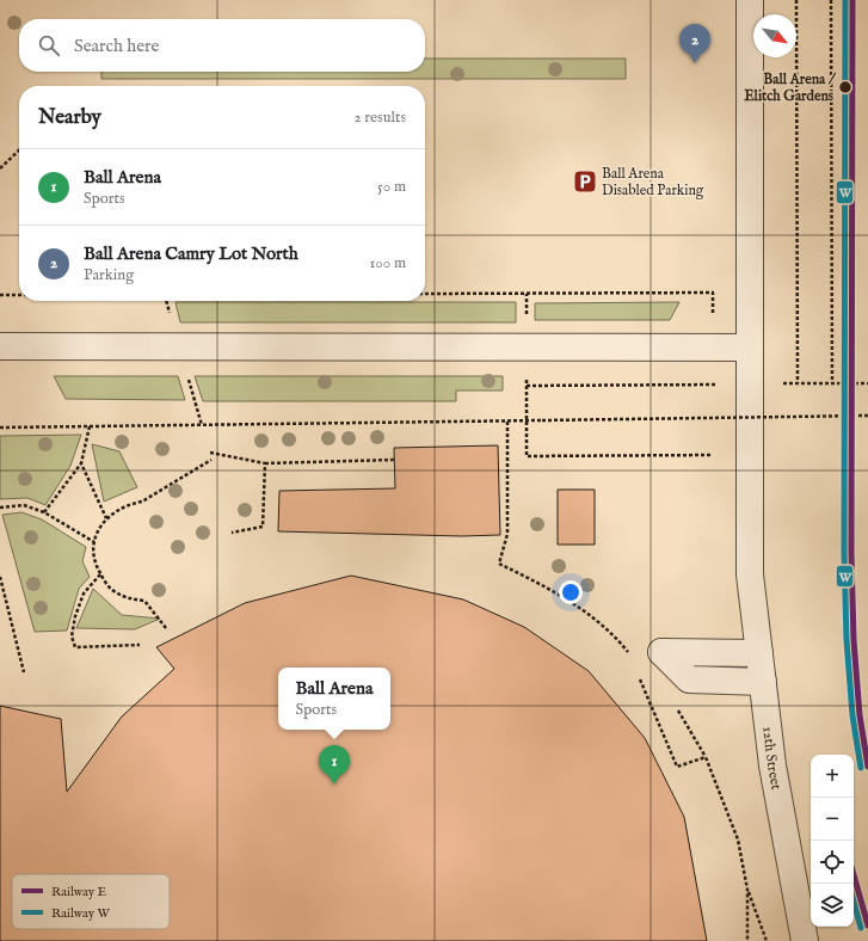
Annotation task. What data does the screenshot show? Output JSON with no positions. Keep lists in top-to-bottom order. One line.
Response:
{"streets":{"lane":["12th Street"]},"places":{"other":["Ball Arena / Elitch Gardens"],"parking":["Ball Arena Disabled Parking"]},"lines":["rail line E","rail line W"],"legend":["Railway E","Railway W"],"north":"bottom right","page":{"search":"Search here","pins":["2","1"],"heading":["Nearby","2 results"],"list":[{"mark":"1","name":"Ball Arena","note":"Sports","value":"50 m"},{"mark":"2","name":"Ball Arena Camry Lot North","note":"Parking","value":"100 m"}],"popup":["Ball Arena","Sports"],"map_buttons":["+","−"]}}
